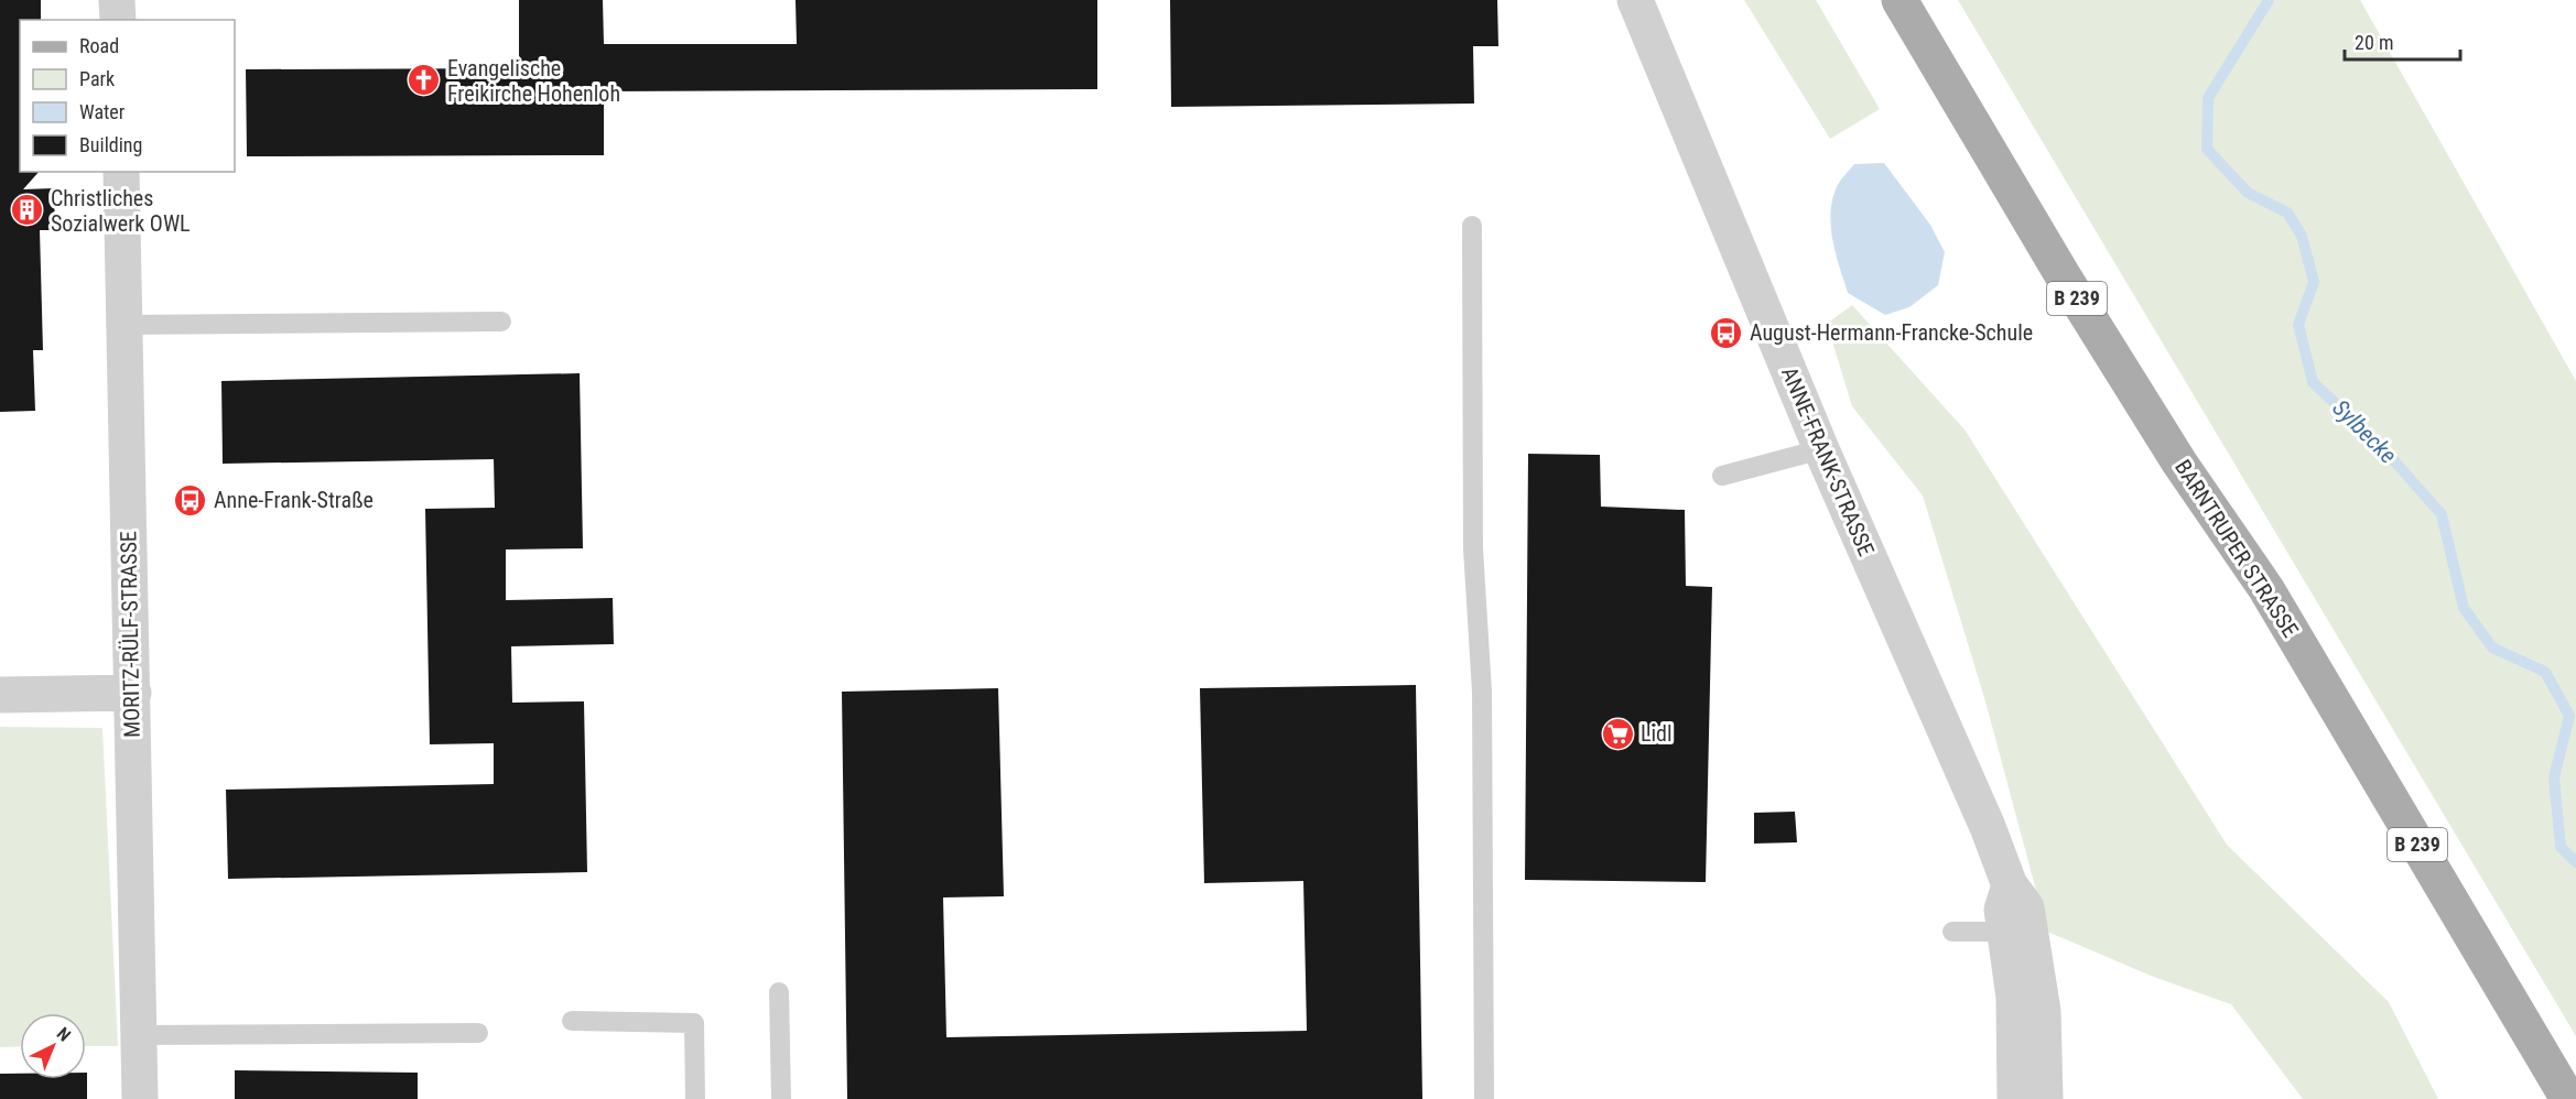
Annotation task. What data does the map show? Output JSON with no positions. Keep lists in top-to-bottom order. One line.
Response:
{"streets":{"main road":["B 239","BARNTRUPER STRASSE"],"street":["ANNE-FRANK-STRASSE","MORITZ-RÜLF-STRASSE"]},"water":["Sylbecke"],"places":{"church":["Evangelische Freikirche Hohenloh"],"building":["Christliches Sozialwerk OWL"],"bus stop":["August-Hermann-Francke-Schule","Anne-Frank-Straße"],"supermarket":["Lidl"]},"legend":["Road","Park","Water","Building"],"scale_bar":"20 m","north":"top right"}
